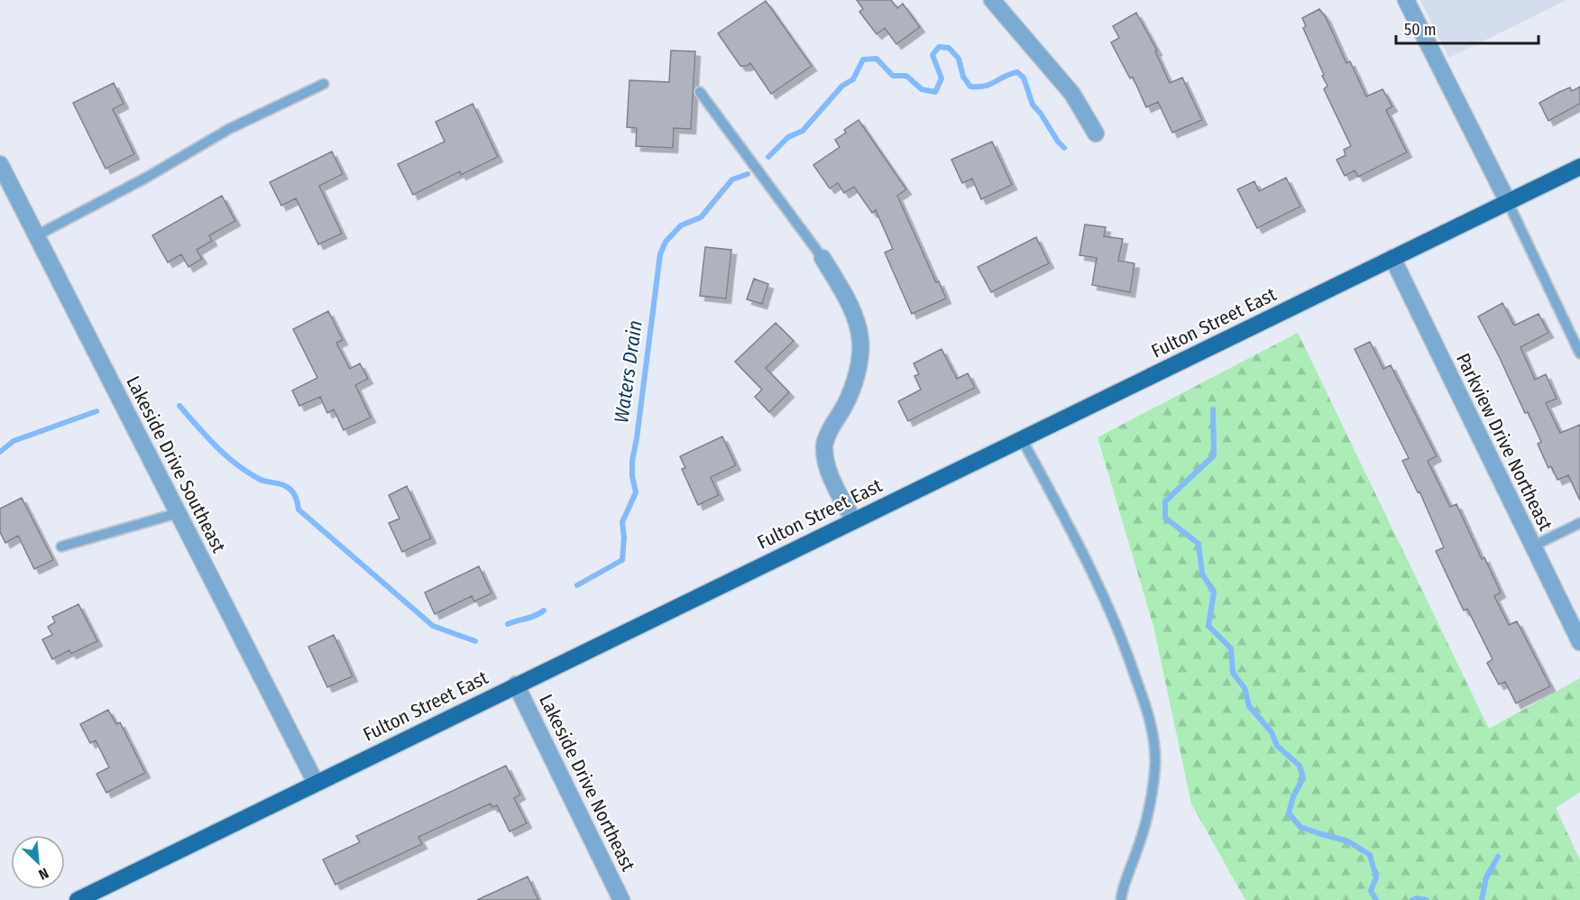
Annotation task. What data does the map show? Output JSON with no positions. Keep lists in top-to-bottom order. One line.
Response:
{"streets":{"main road":["Fulton Street East"],"street":["Parkview Drive Northeast","Lakeside Drive Southeast","Lakeside Drive Northeast"]},"crossings":[["Fulton Street East","Parkview Drive Northeast"],["Fulton Street East","Lakeside Drive Southeast"],["Fulton Street East","Lakeside Drive Northeast"]],"water":["Waters Drain"],"scale_bar":"50 m","north":"bottom right"}
